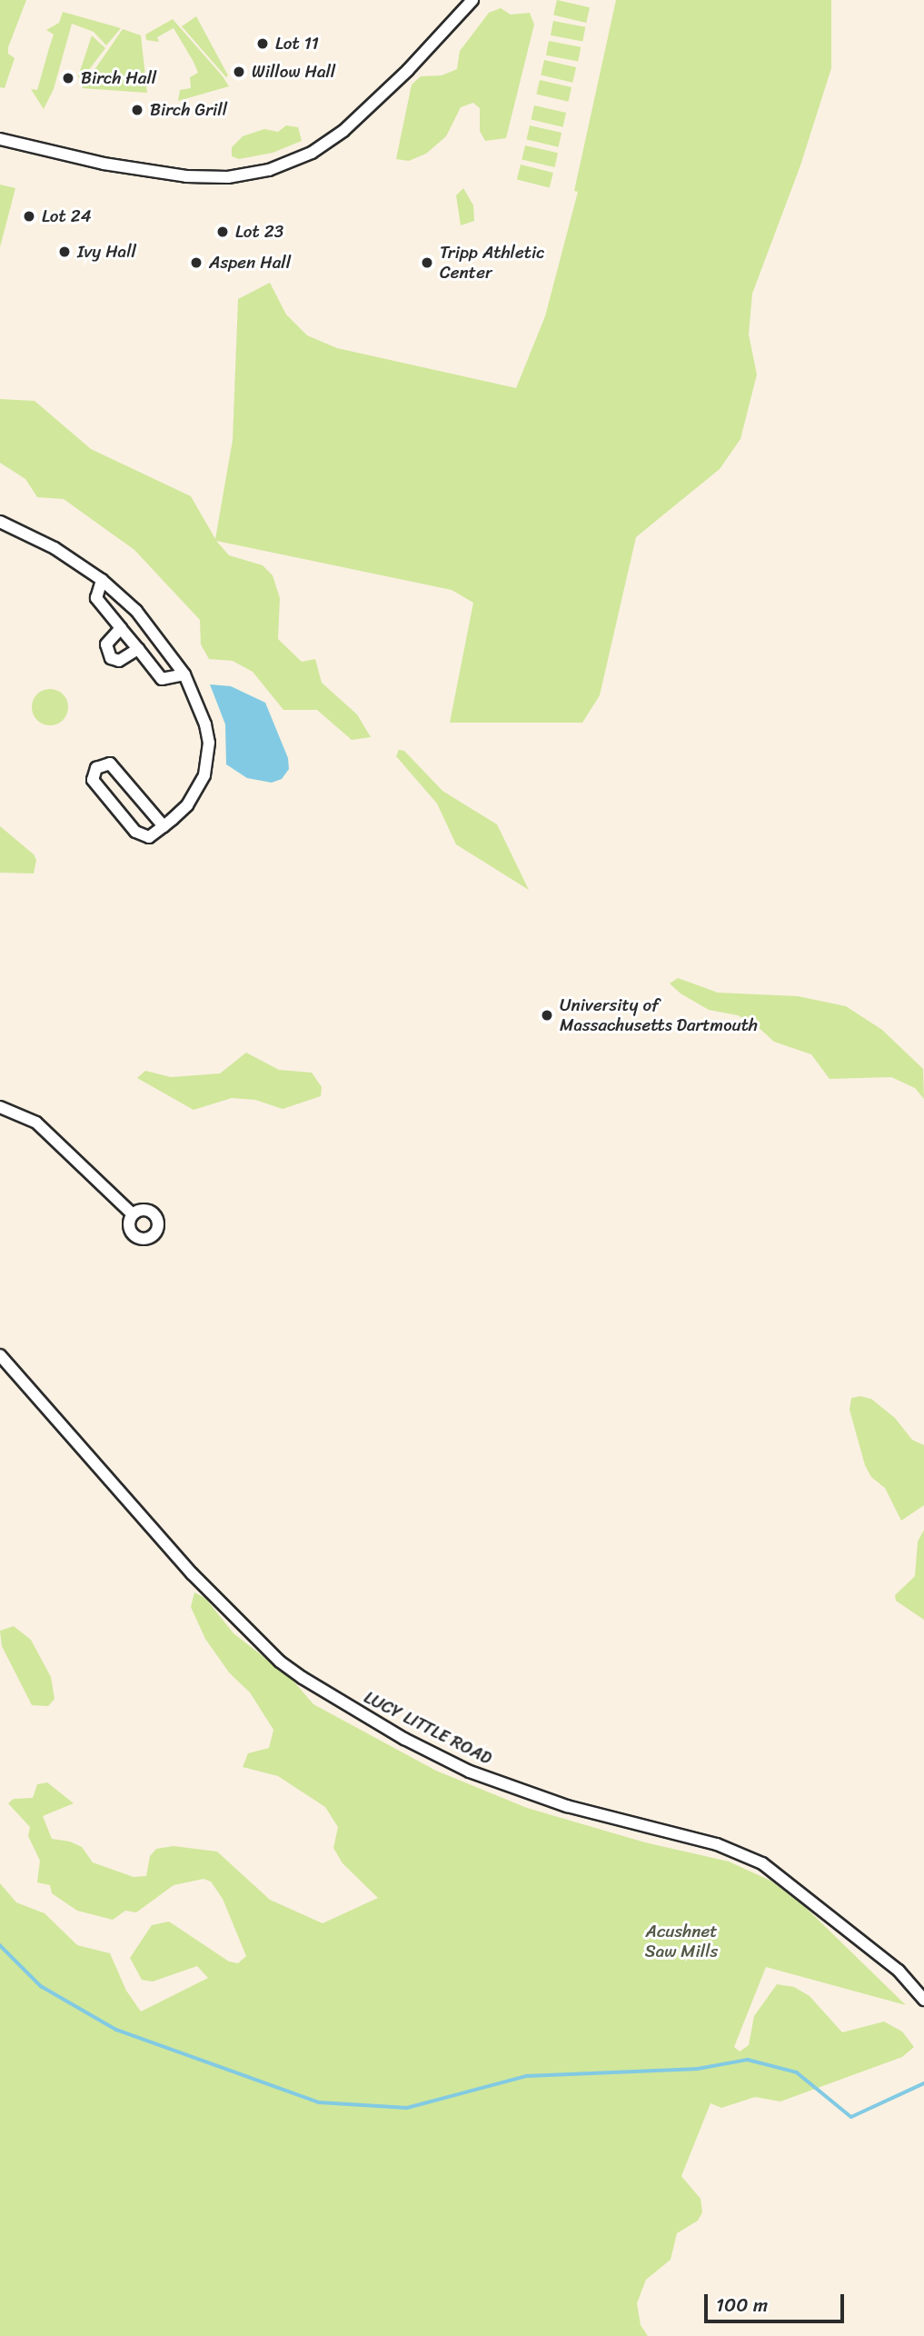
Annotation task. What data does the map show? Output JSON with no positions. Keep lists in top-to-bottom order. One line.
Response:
{"streets":{"street":["LUCY LITTLE ROAD"]},"parks":["Acushnet Saw Mills"],"places":["Lot 11","Willow Hall","Birch Hall","Birch Grill","Lot 24","Lot 23","Ivy Hall","Aspen Hall","Tripp Athletic Center","University of Massachusetts Dartmouth"],"scale_bar":"100 m"}
